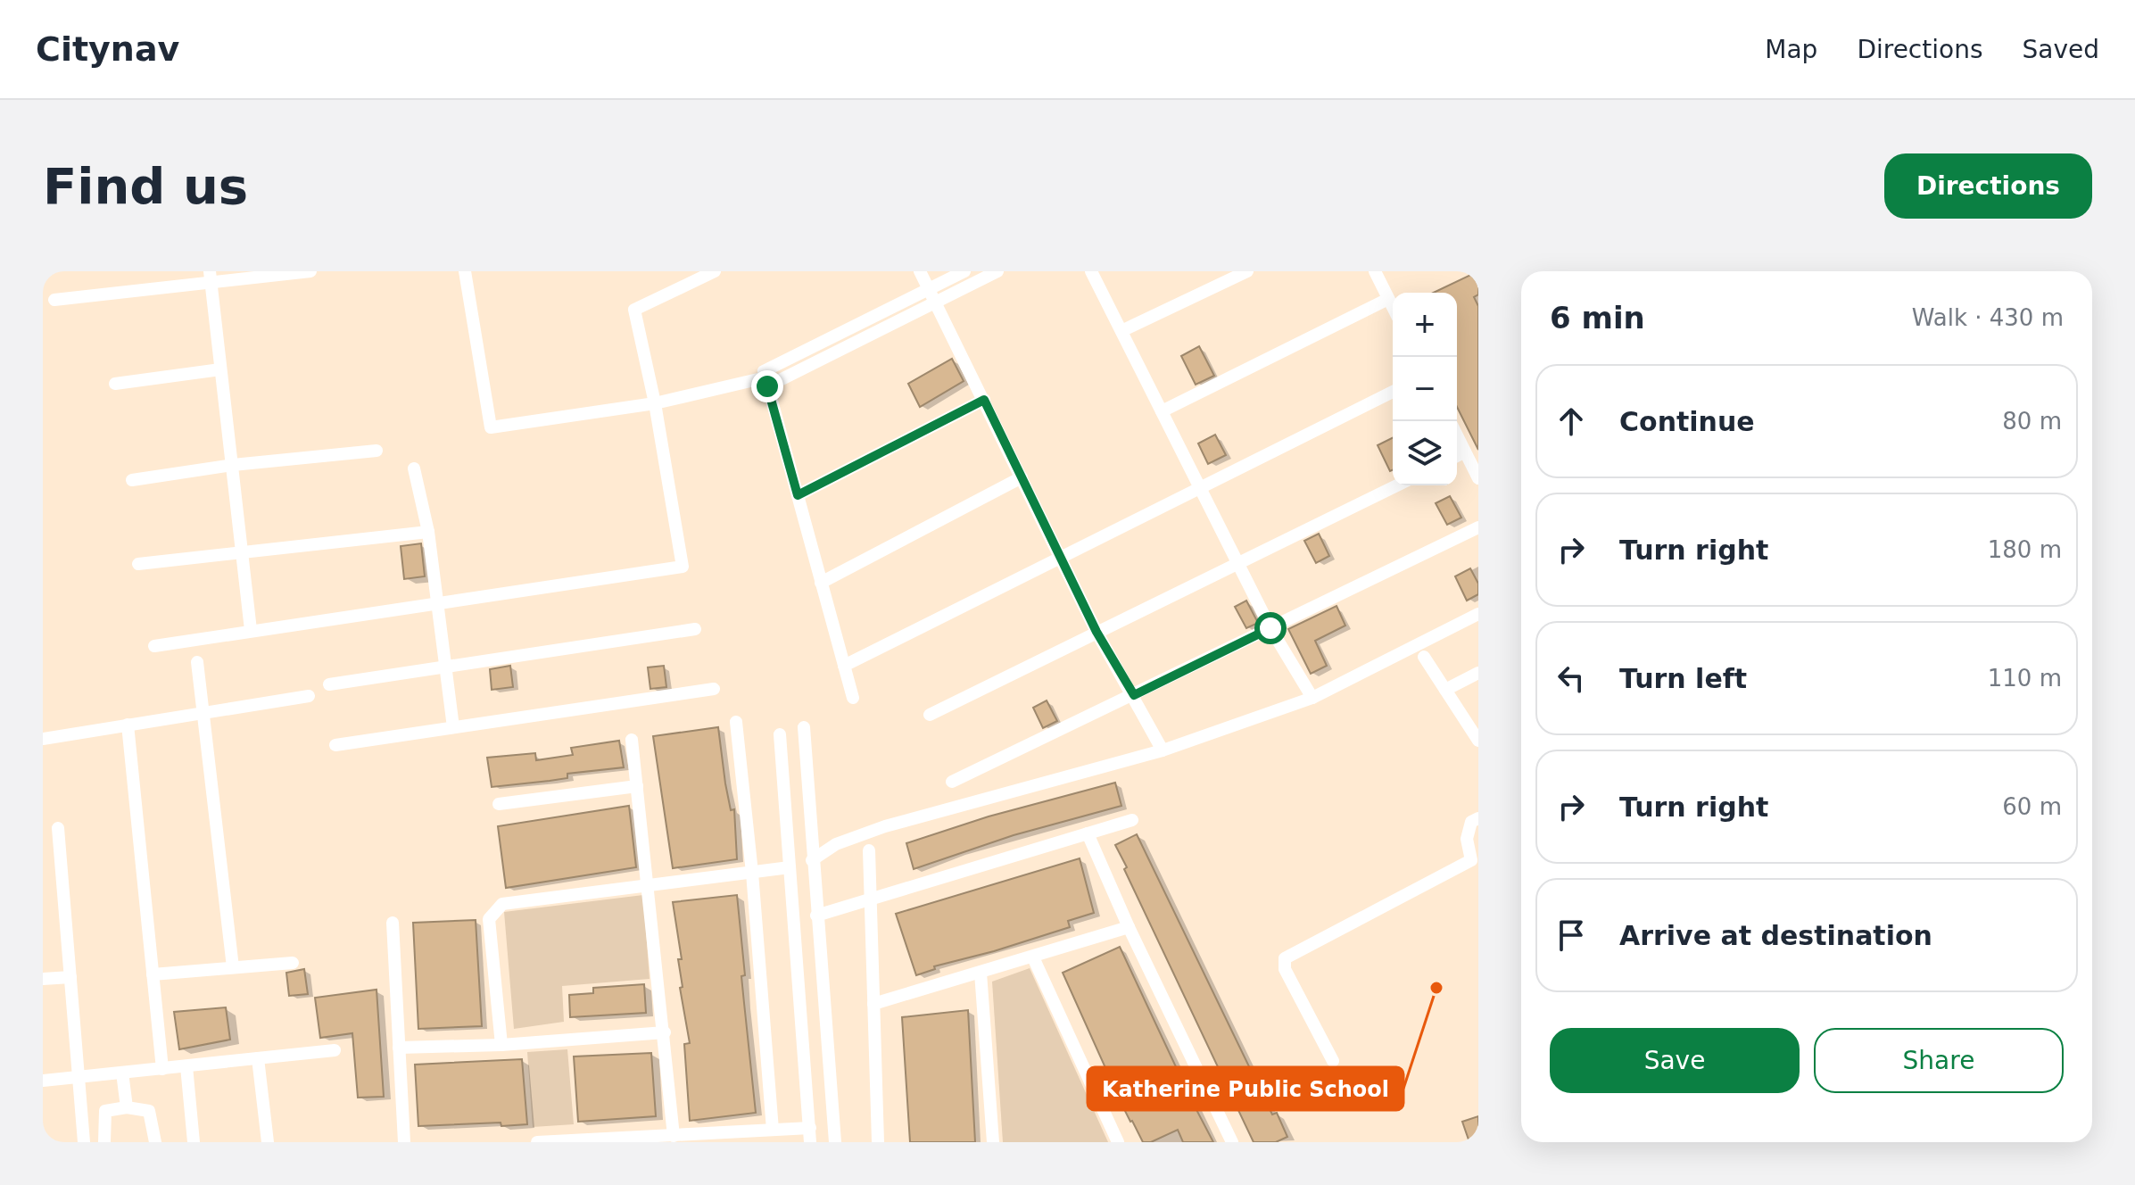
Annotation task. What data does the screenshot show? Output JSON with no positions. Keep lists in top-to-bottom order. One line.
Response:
{"places":["Katherine Public School"],"page":{"header":"Citynav","nav":["Map","Directions","Saved"],"buttons":["Directions",["Save","Share"]],"title":"Find us","heading":["6 min","Walk · 430 m"],"map_buttons":["+","−"],"list":[["Continue","80 m"],["Turn right","180 m"],["Turn left","110 m"],["Turn right","60 m"],"Arrive at destination"]}}
